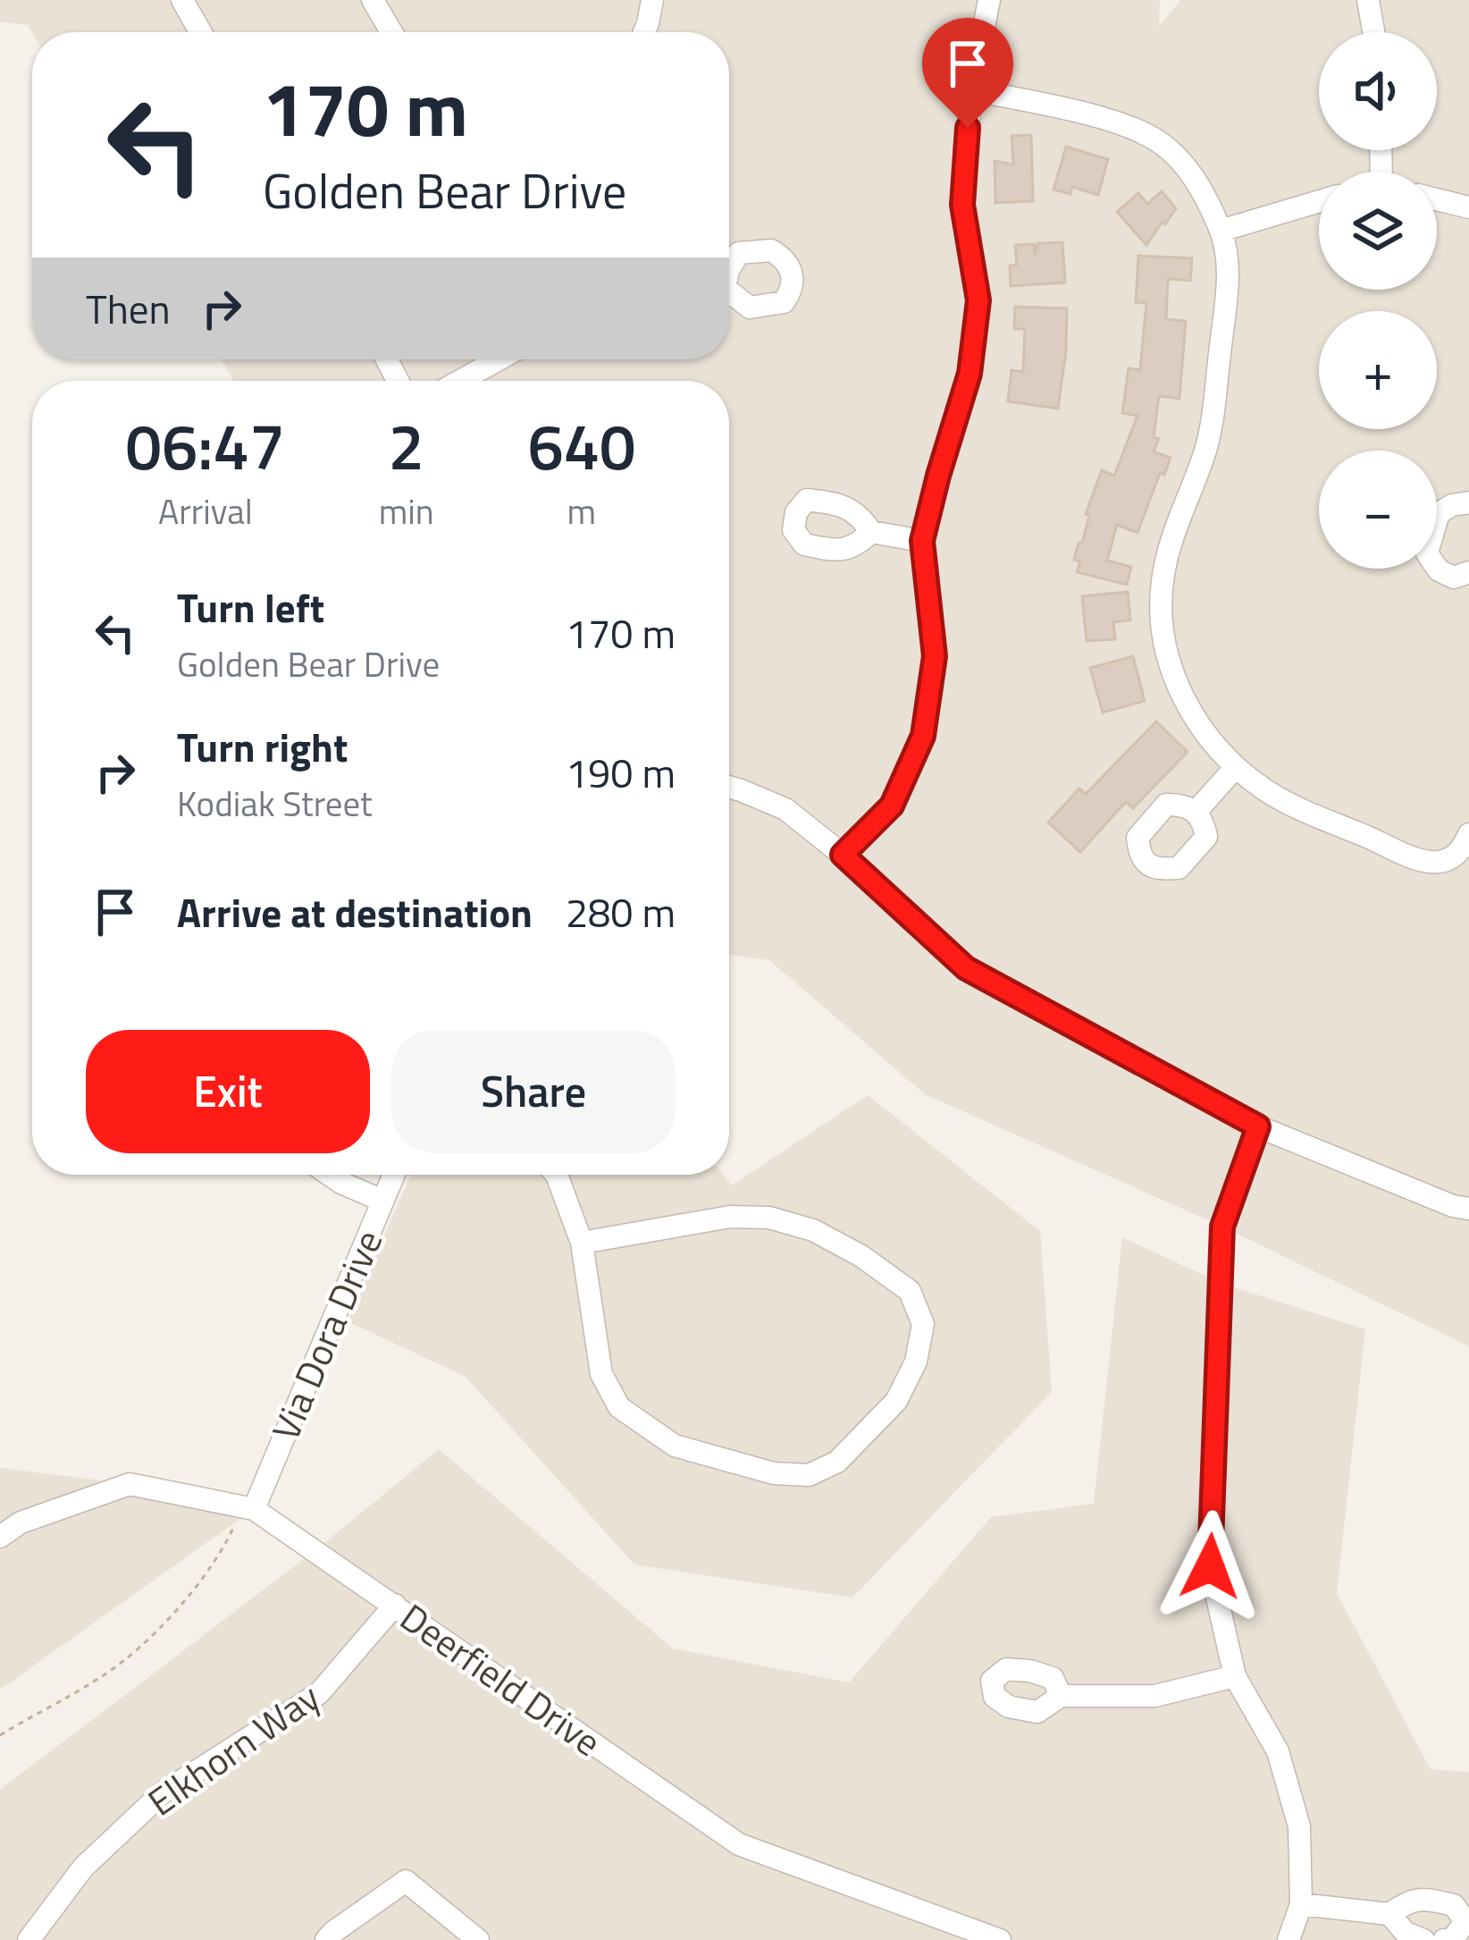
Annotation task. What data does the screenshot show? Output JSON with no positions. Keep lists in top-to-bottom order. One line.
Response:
{"streets":{"street":["Via Dora Drive","Deerfield Drive","Elkhorn Way"]},"crossings":[["Via Dora Drive","Deerfield Drive"],["Deerfield Drive","Elkhorn Way"]],"page":{"map_buttons":["+","−"],"turn":["170 m","Golden Bear Drive"],"then":"Then","eta":["06:47","Arrival","2","min","640","m"],"list":[{"name":"Turn left","note":"Golden Bear Drive","value":"170 m"},{"name":"Turn right","note":"Kodiak Street","value":"190 m"},{"name":"Arrive at destination","value":"280 m"}],"buttons":["Exit","Share"]}}
